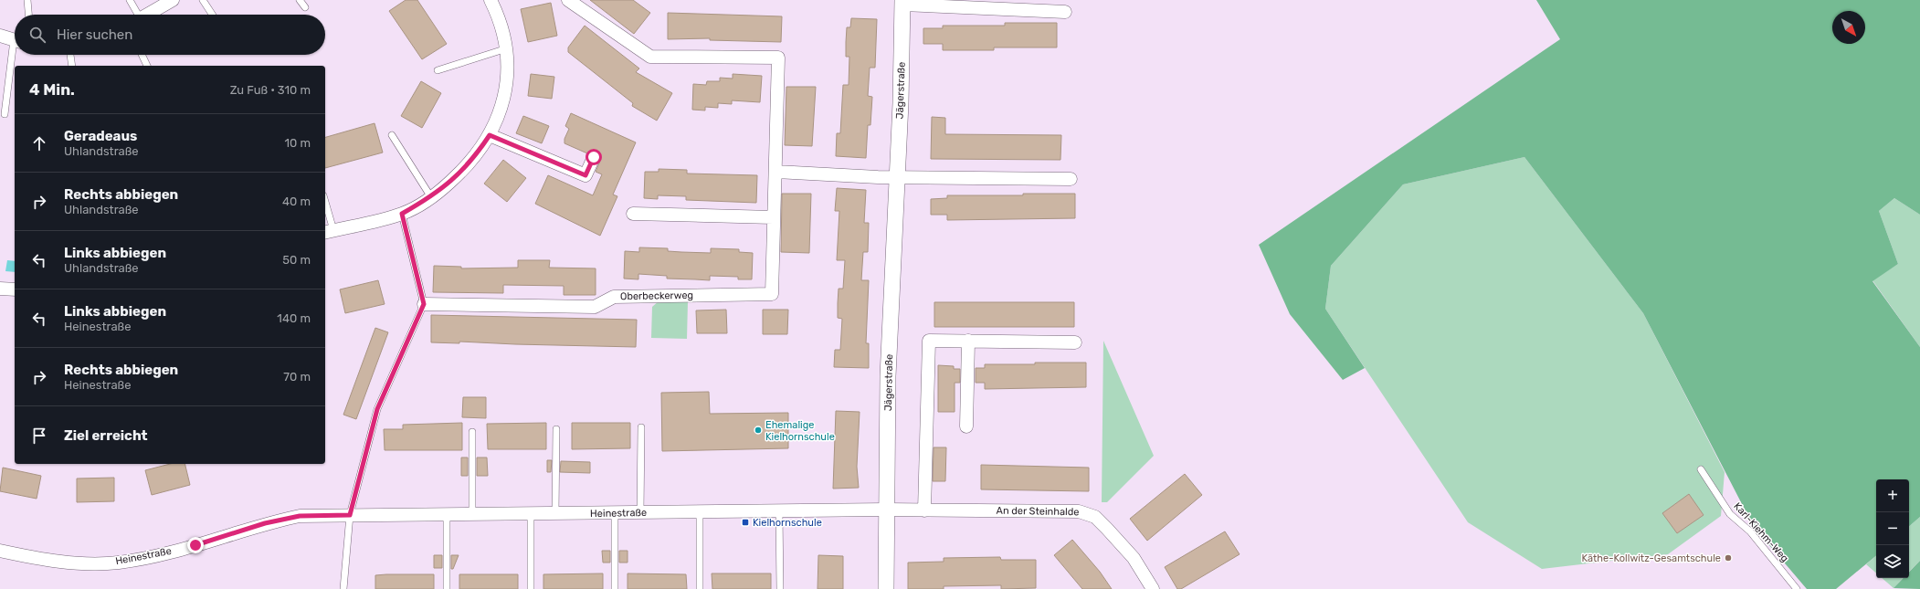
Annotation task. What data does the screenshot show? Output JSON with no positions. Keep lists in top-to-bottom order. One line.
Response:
{"streets":{"street":["Jägerstraße","Oberbeckerweg","An der Steinhalde","Heinestraße"],"lane":["Karl-Kiehm-Weg"]},"crossings":[["Jägerstraße","An der Steinhalde"],["Jägerstraße","Heinestraße"],["An der Steinhalde","Heinestraße"]],"places":{"other":["Ehemalige Kielhornschule","Käthe-Kollwitz-Gesamtschule"],"transit":["Kielhornschule"]},"north":"bottom right","page":{"search":"Hier suchen","heading":["4 Min.","Zu Fuß · 310 m"],"list":[["Geradeaus","Uhlandstraße","10 m"],["Rechts abbiegen","Uhlandstraße","40 m"],["Links abbiegen","Uhlandstraße","50 m"],["Links abbiegen","Heinestraße","140 m"],["Rechts abbiegen","Heinestraße","70 m"],"Ziel erreicht"],"map_buttons":["+","−"]}}
